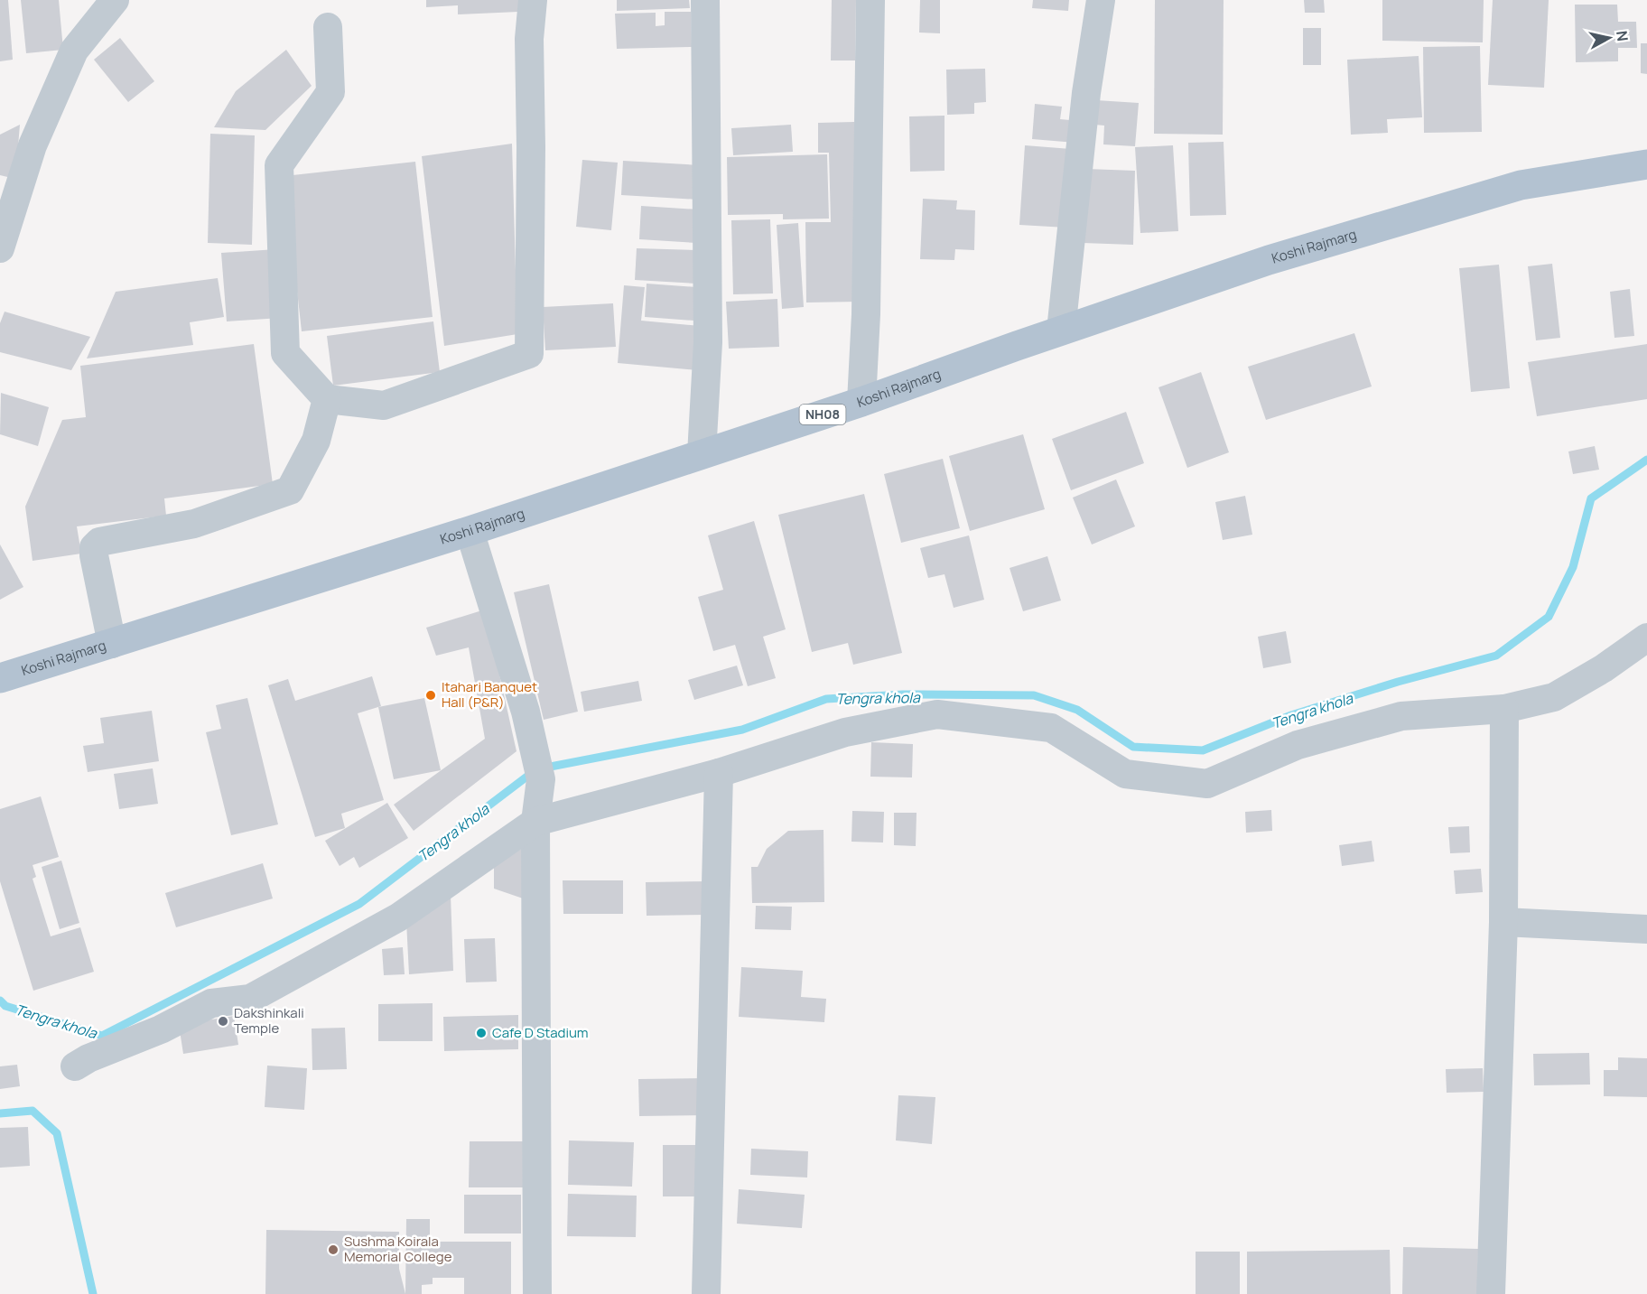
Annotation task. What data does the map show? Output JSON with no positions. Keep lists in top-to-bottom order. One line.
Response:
{"streets":{"main road":["Koshi Rajmarg","NH08"]},"water":["Tengra khola"],"places":["Itahari Banquet Hall (P&R)","Dakshinkali Temple","Cafe D Stadium","Sushma Koirala Memorial College"],"north":"right"}
